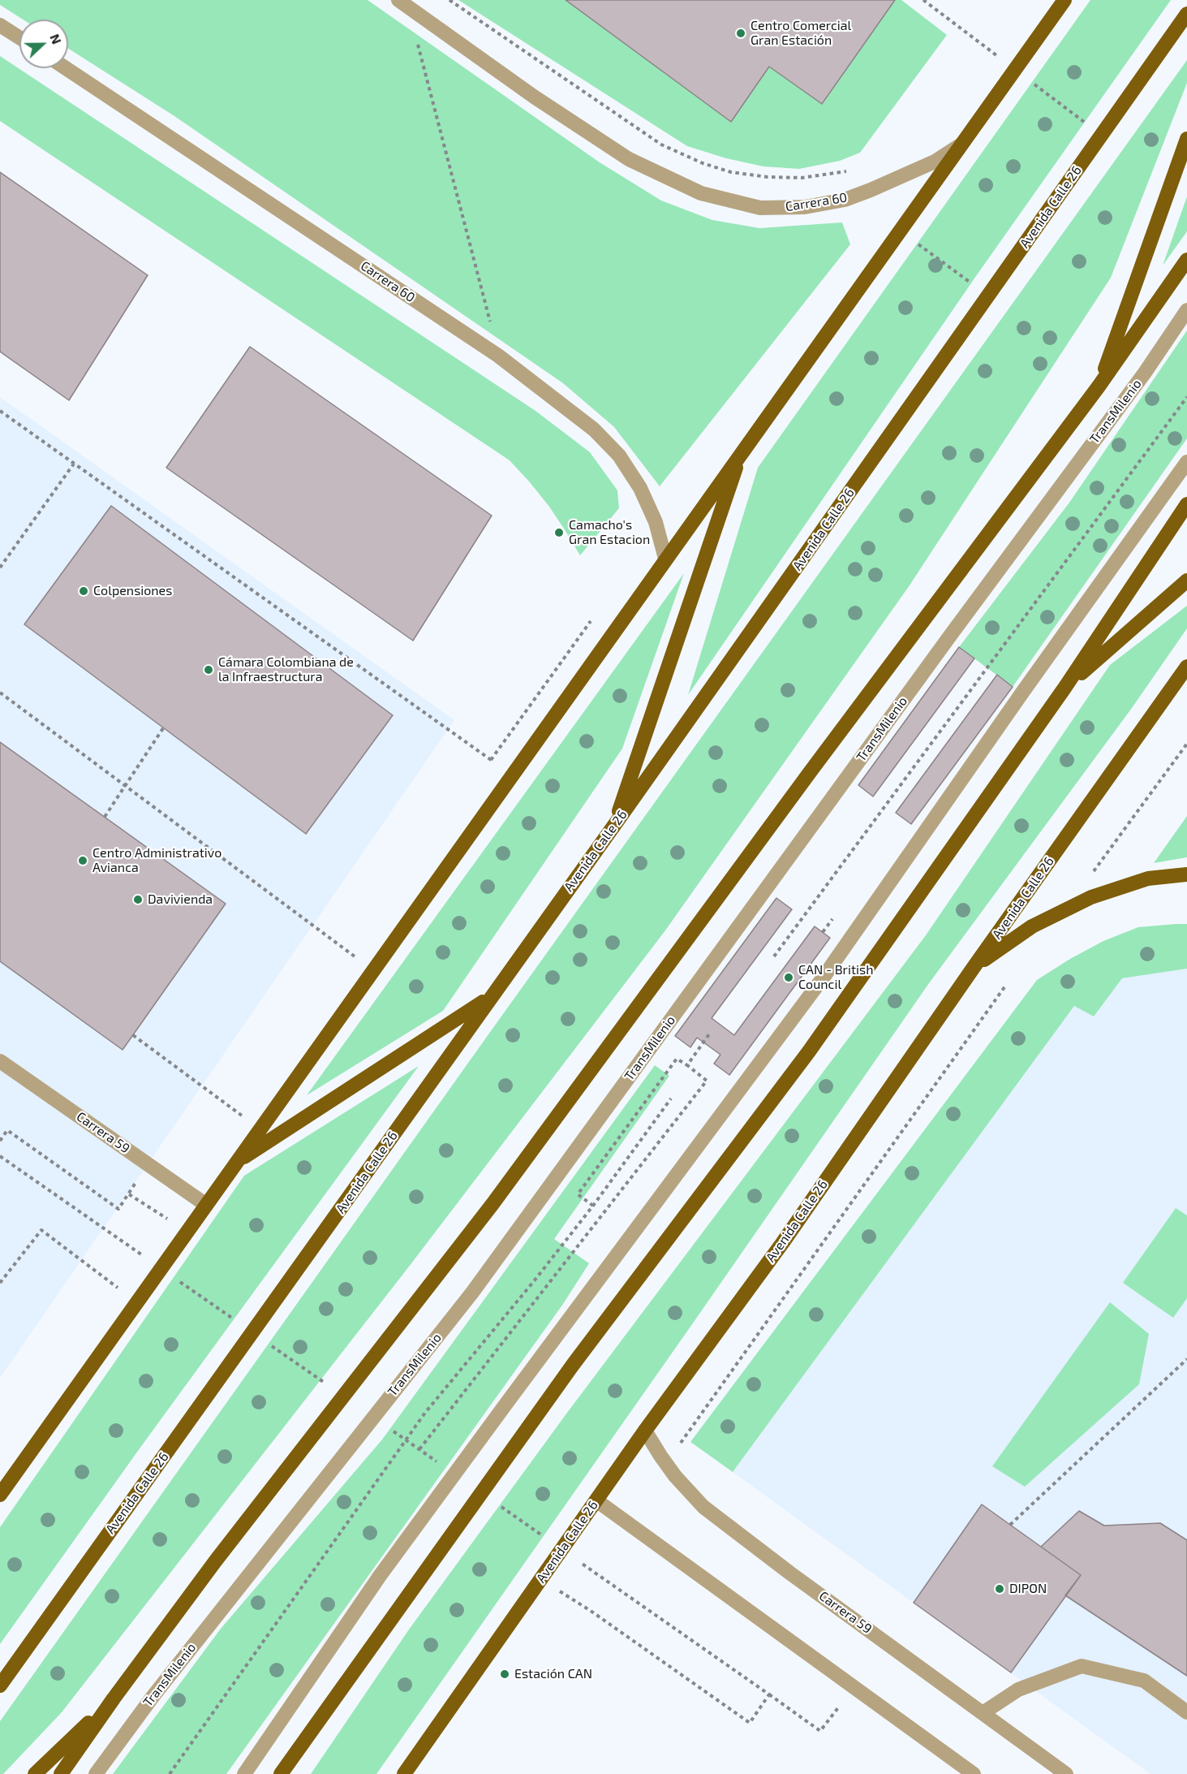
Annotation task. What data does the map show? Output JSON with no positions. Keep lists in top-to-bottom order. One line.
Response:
{"streets":{"main road":["Avenida Calle 26"],"street":["Carrera 60","TransMilenio","Carrera 59"]},"crossings":[["Avenida Calle 26","Carrera 59"]],"places":["Centro Comercial Gran Estación","Camacho's Gran Estacion","Colpensiones","Cámara Colombiana de la Infraestructura","Centro Administrativo Avianca","Davivienda","CAN - British Council","DIPON","Estación CAN"],"north":"right"}
